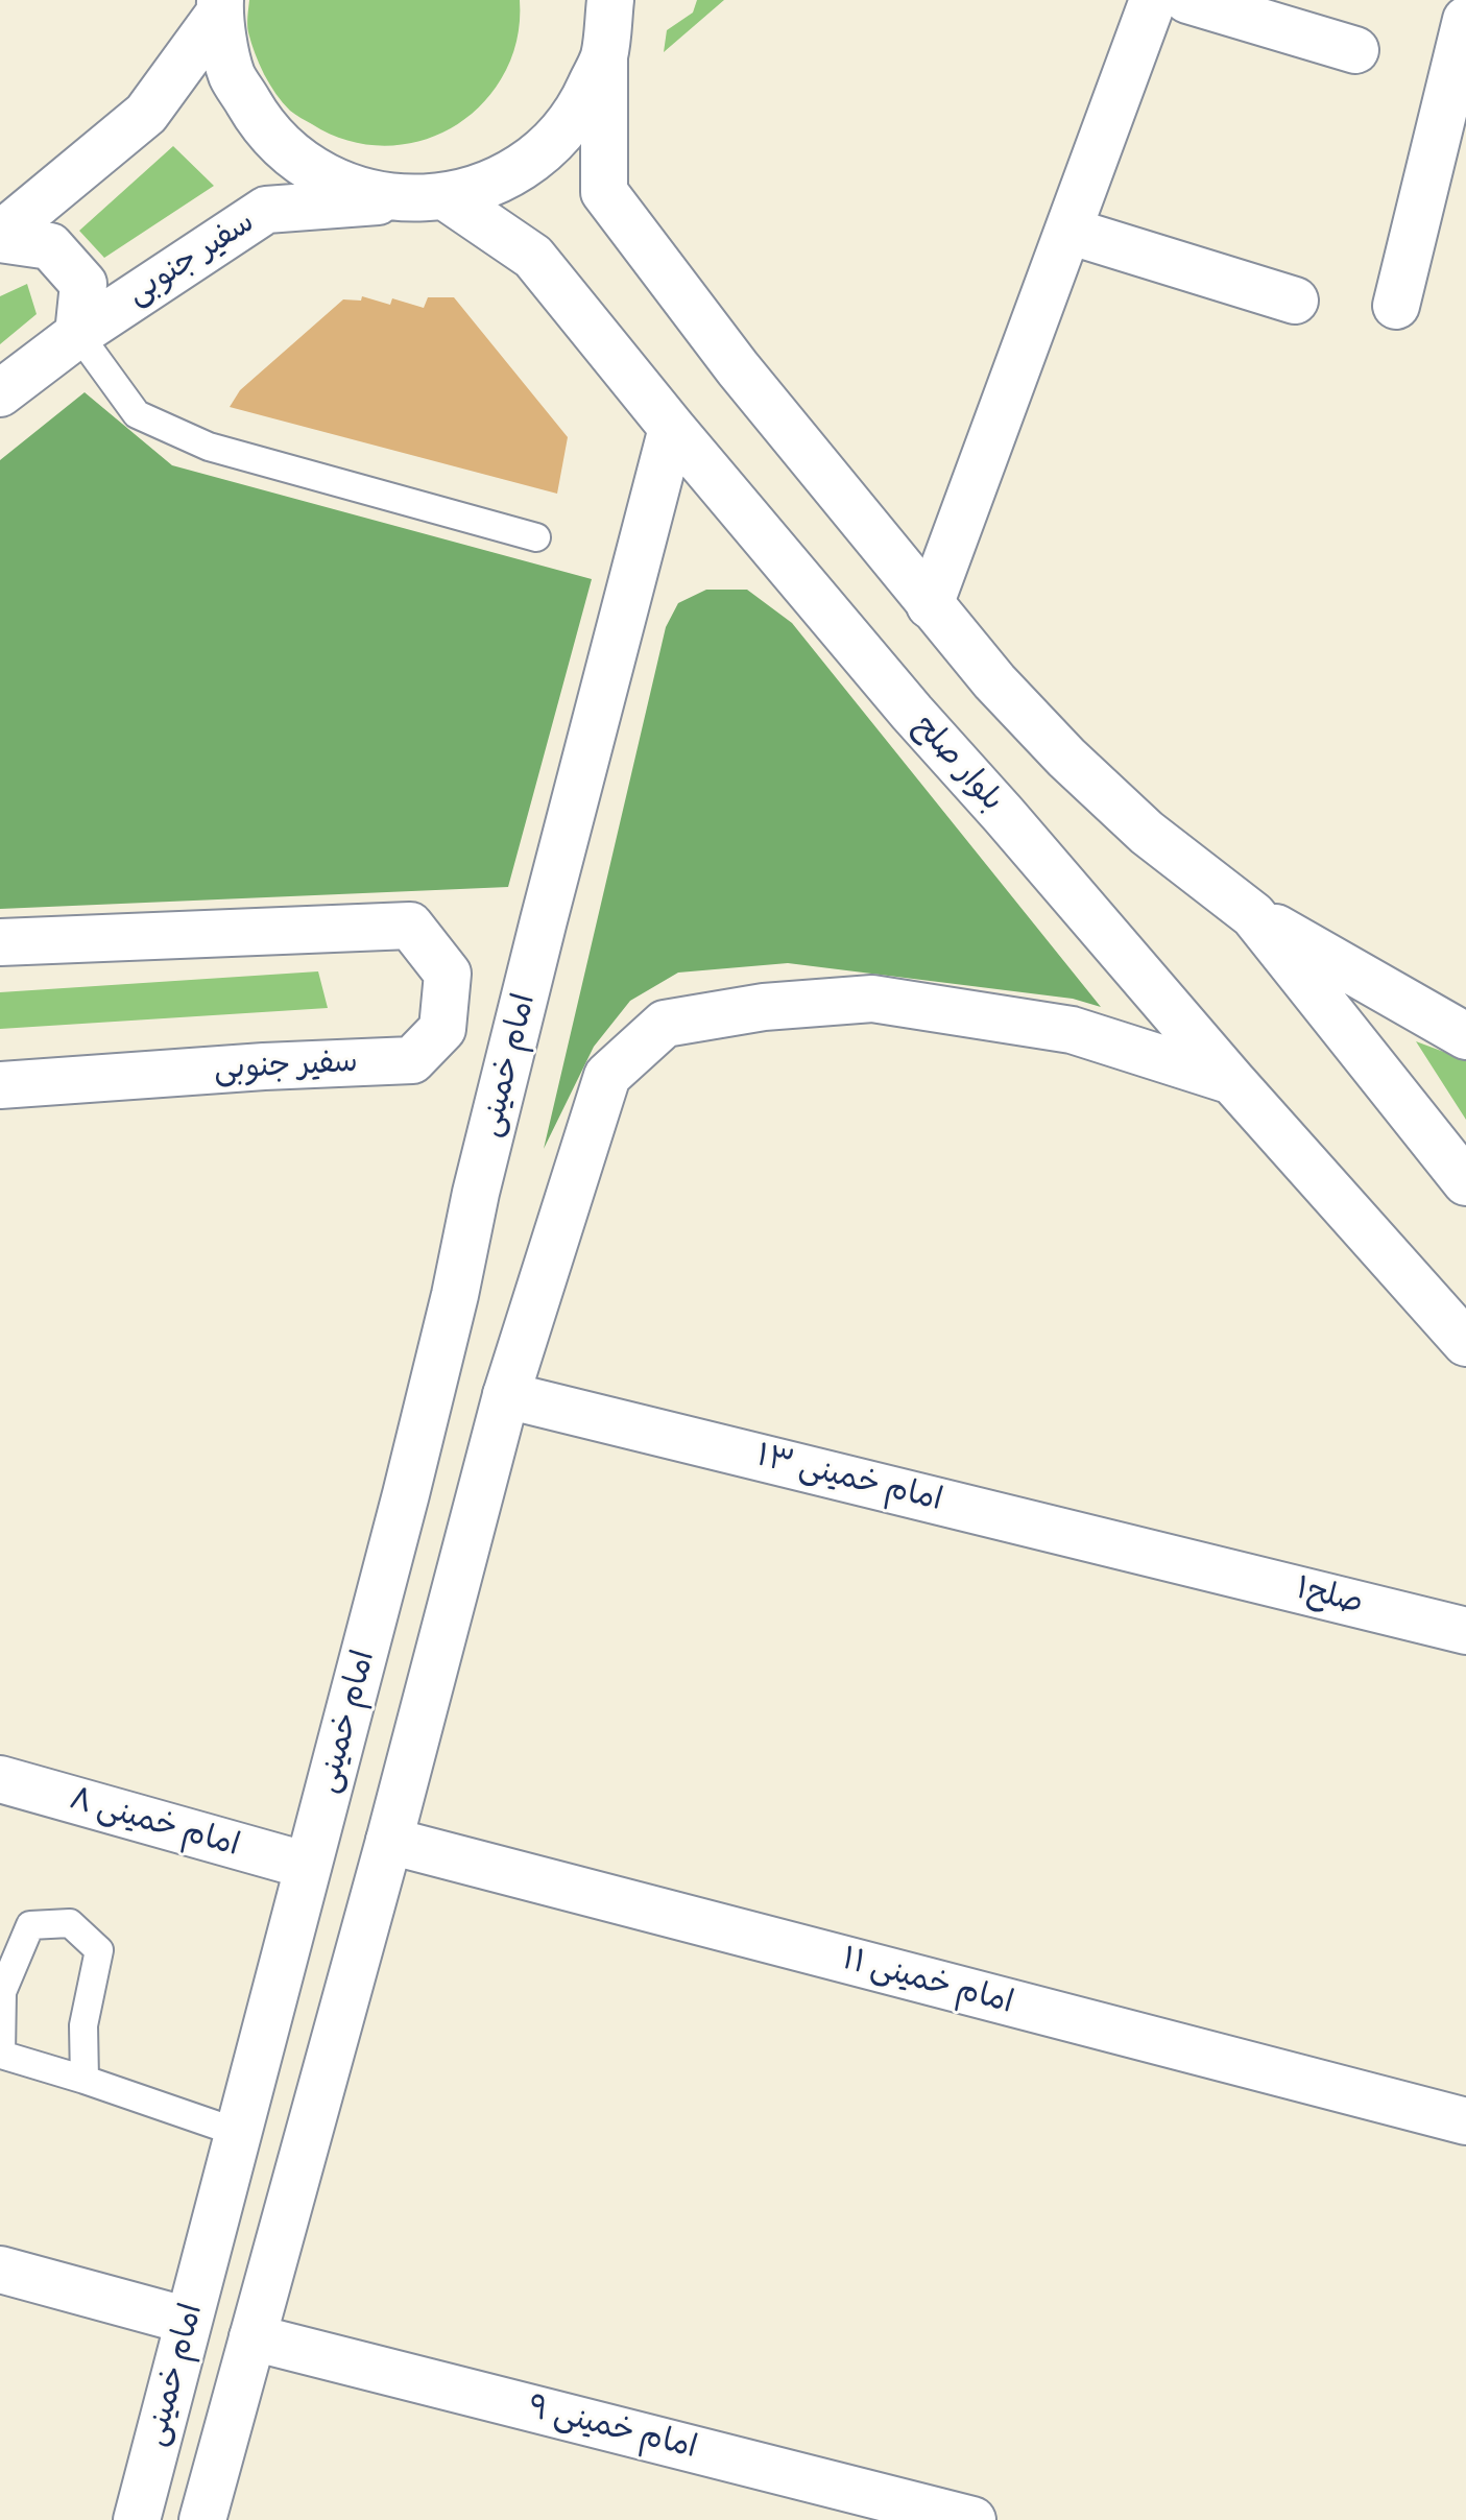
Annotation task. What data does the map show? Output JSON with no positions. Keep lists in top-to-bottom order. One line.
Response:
{"streets":{"street":["سفیر جنوبی","بلوار صلح","امام خمینی","امام خمینی ۱۳","۱صلح","امام خمینی ۸","امام خمینی ۱۱","امام خمینی ۹"]},"crossings":[["سفیر جنوبی","بلوار صلح"],["بلوار صلح","امام خمینی"],["امام خمینی","امام خمینی ۱۳"],["امام خمینی","امام خمینی ۸"],["امام خمینی","امام خمینی ۱۱"],["امام خمینی","امام خمینی ۹"],["امام خمینی ۱۳","۱صلح"]]}
